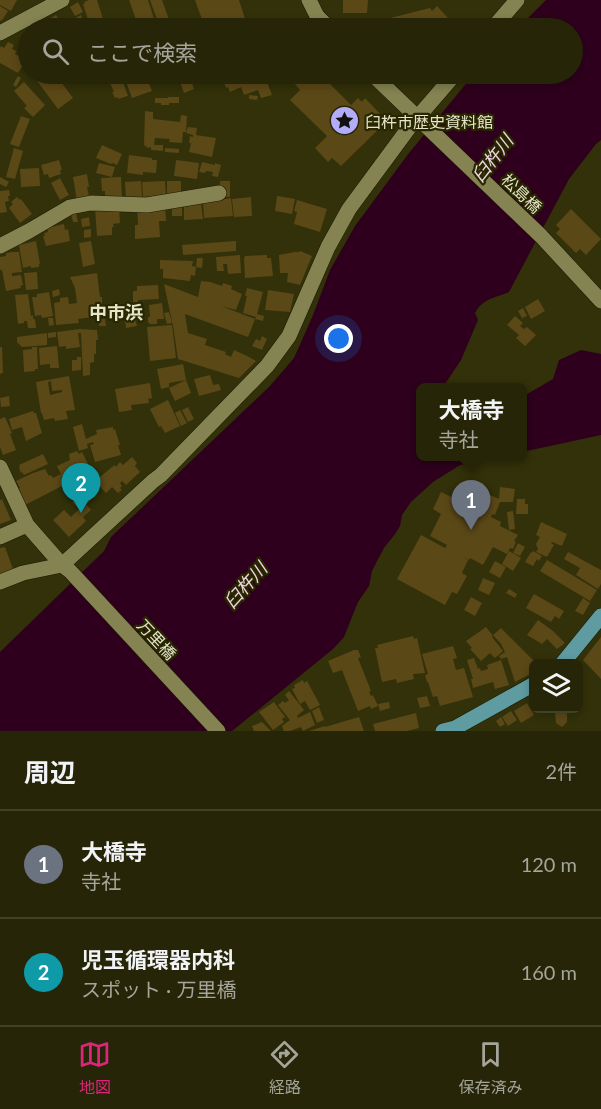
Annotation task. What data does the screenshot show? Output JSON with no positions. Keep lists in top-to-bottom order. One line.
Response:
{"streets":{"street":["松島橋","万里橋"]},"districts":["中市浜"],"water":["臼杵川"],"places":{"place":["臼杵市歴史資料館"]},"page":{"search":"ここで検索","popup":["大橋寺","寺社"],"pins":["2","1"],"heading":["周辺","2件"],"list":[{"mark":"1","name":"大橋寺","note":"寺社","value":"120 m"},{"mark":"2","name":"児玉循環器内科","note":"スポット · 万里橋","value":"160 m"}],"nav":["地図","経路","保存済み"]}}
